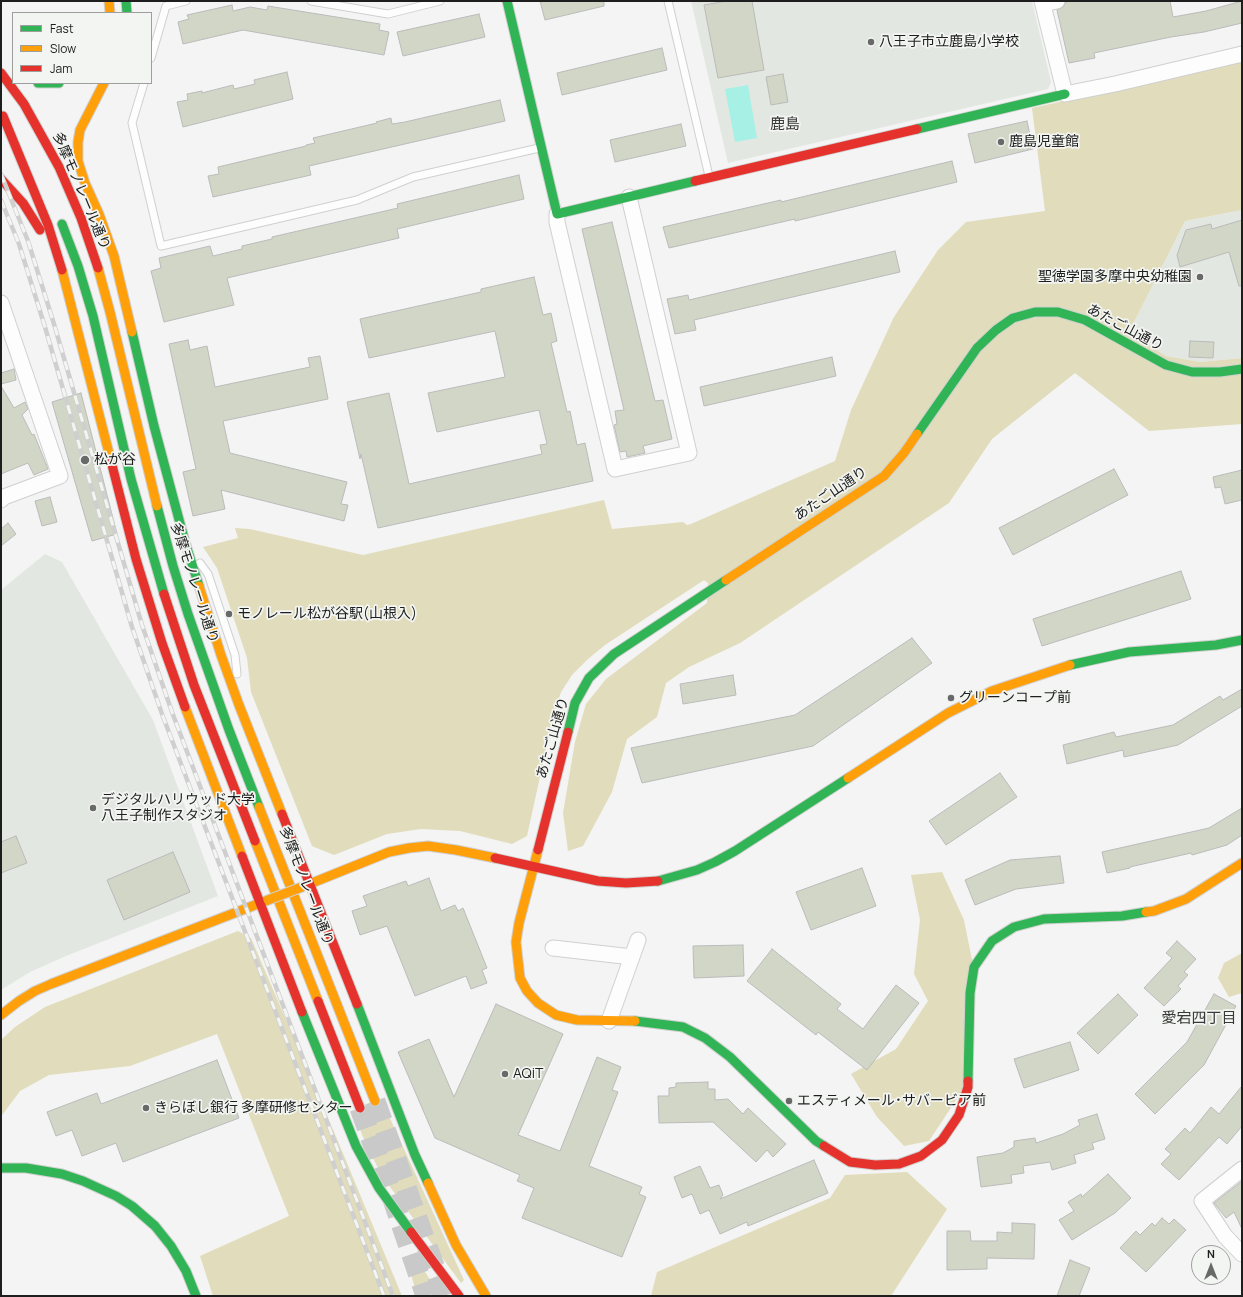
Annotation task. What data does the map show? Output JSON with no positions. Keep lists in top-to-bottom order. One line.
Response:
{"streets":{"main road":["多摩モノレール通り","あたご山通り"]},"districts":["鹿島","愛宕四丁目"],"places":["八王子市立鹿島小学校","鹿島児童館","聖徳学園多摩中央幼稚園","松が谷","モノレール松が谷駅(山根入)","グリーンコープ前","デジタルハリウッド大学 八王子制作スタジオ","AQiT","エスティメール･サバービア前","きらぼし銀行 多摩研修センター"],"legend":["Fast","Slow","Jam"],"north":"top"}
